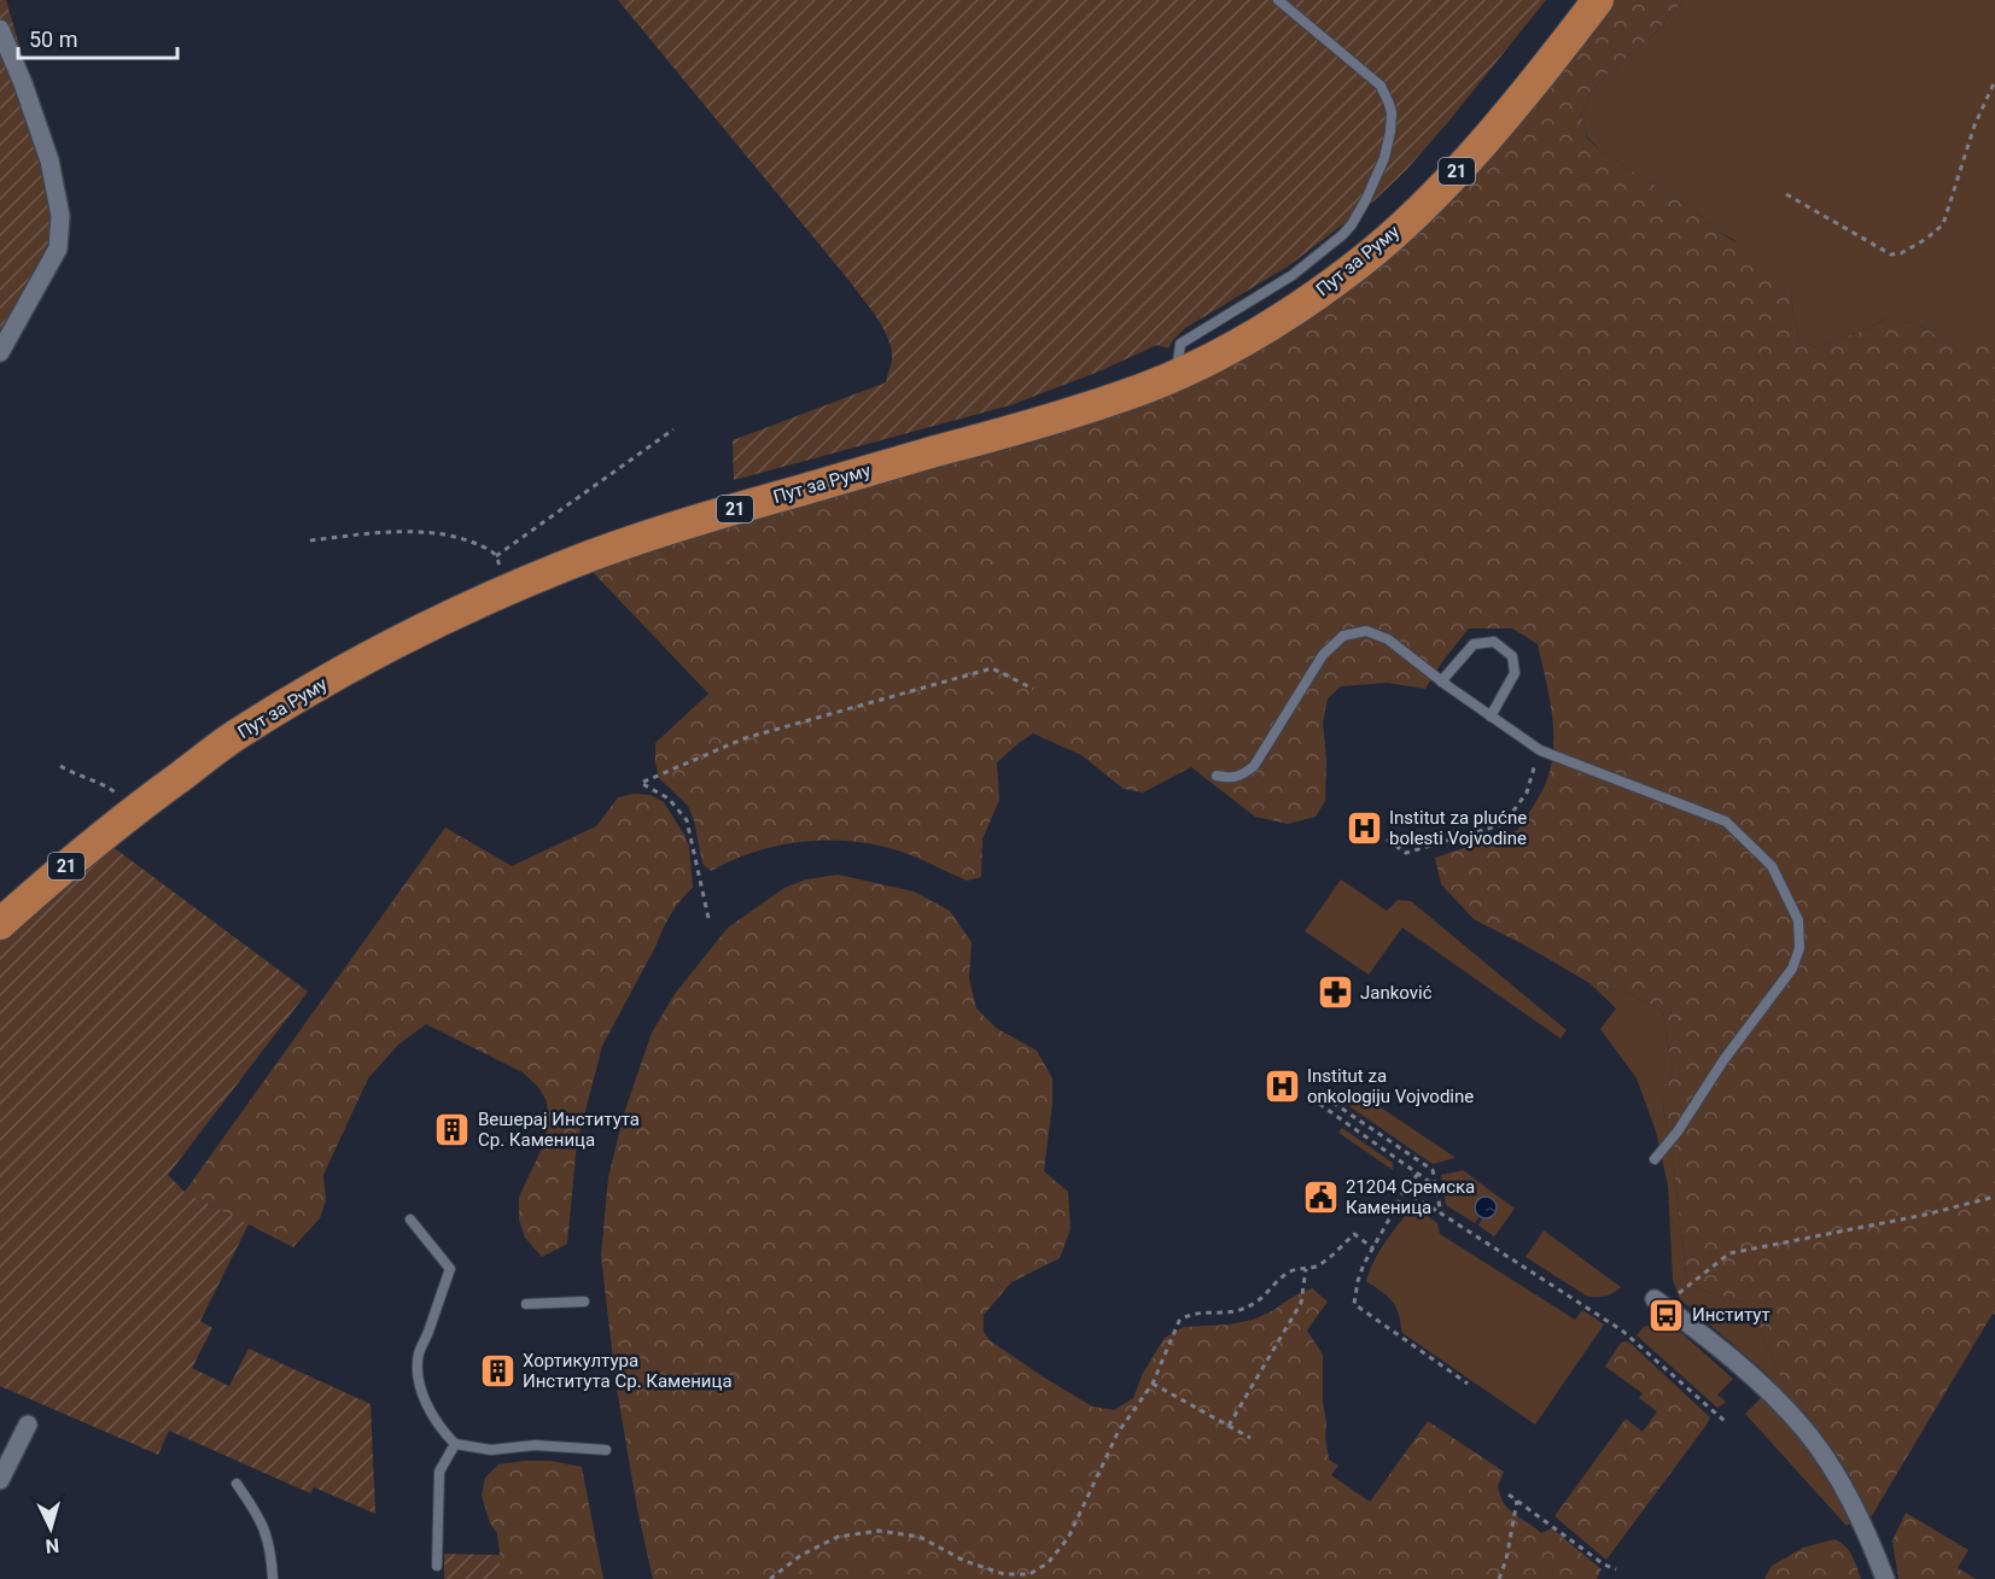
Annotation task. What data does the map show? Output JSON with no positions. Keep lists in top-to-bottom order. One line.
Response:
{"streets":{"main road":["21","Пут за Руму"]},"places":{"hospital":["Institut za plućne bolesti Vojvodine","Institut za onkologiju Vojvodine"],"pharmacy":["Janković"],"building":["Вешерај Института Ср. Каменица","Хортикултура Института Ср. Каменица"],"public building":["21204 Сремска Каменица"],"bus stop":["Институт"]},"scale_bar":"50 m","north":"bottom"}
